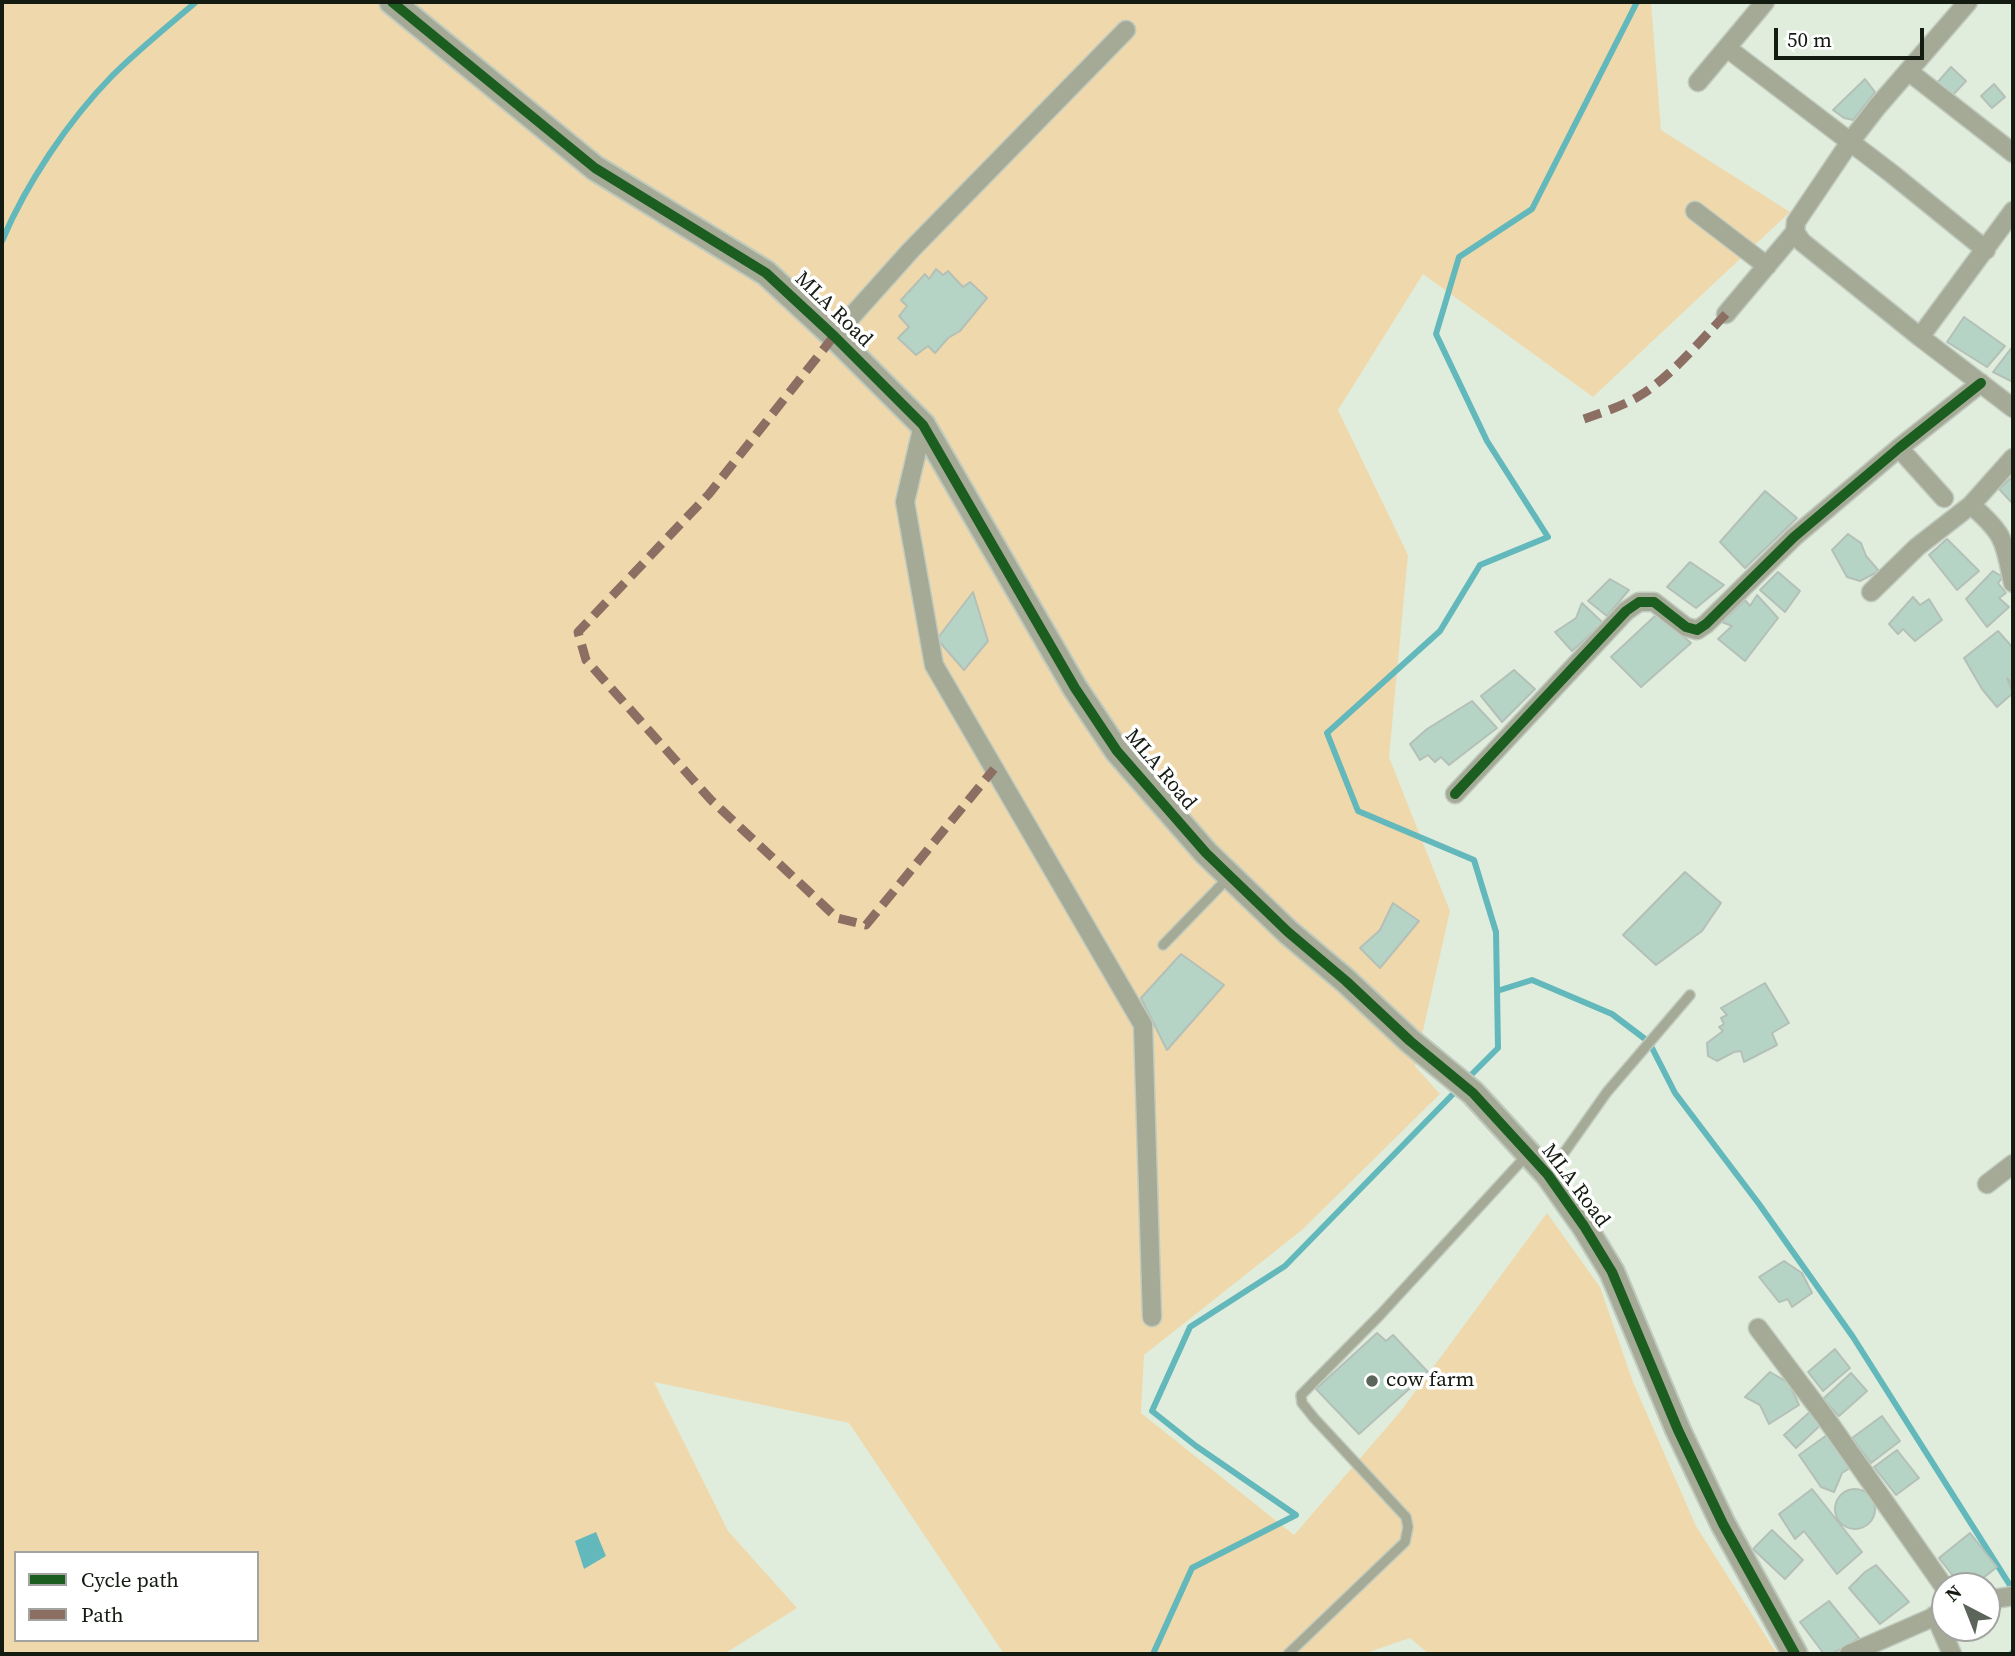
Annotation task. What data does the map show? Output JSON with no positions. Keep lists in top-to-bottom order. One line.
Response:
{"streets":{"street":["MLA Road"]},"places":["cow farm"],"legend":["Cycle path","Path"],"scale_bar":"50 m","north":"top left"}
